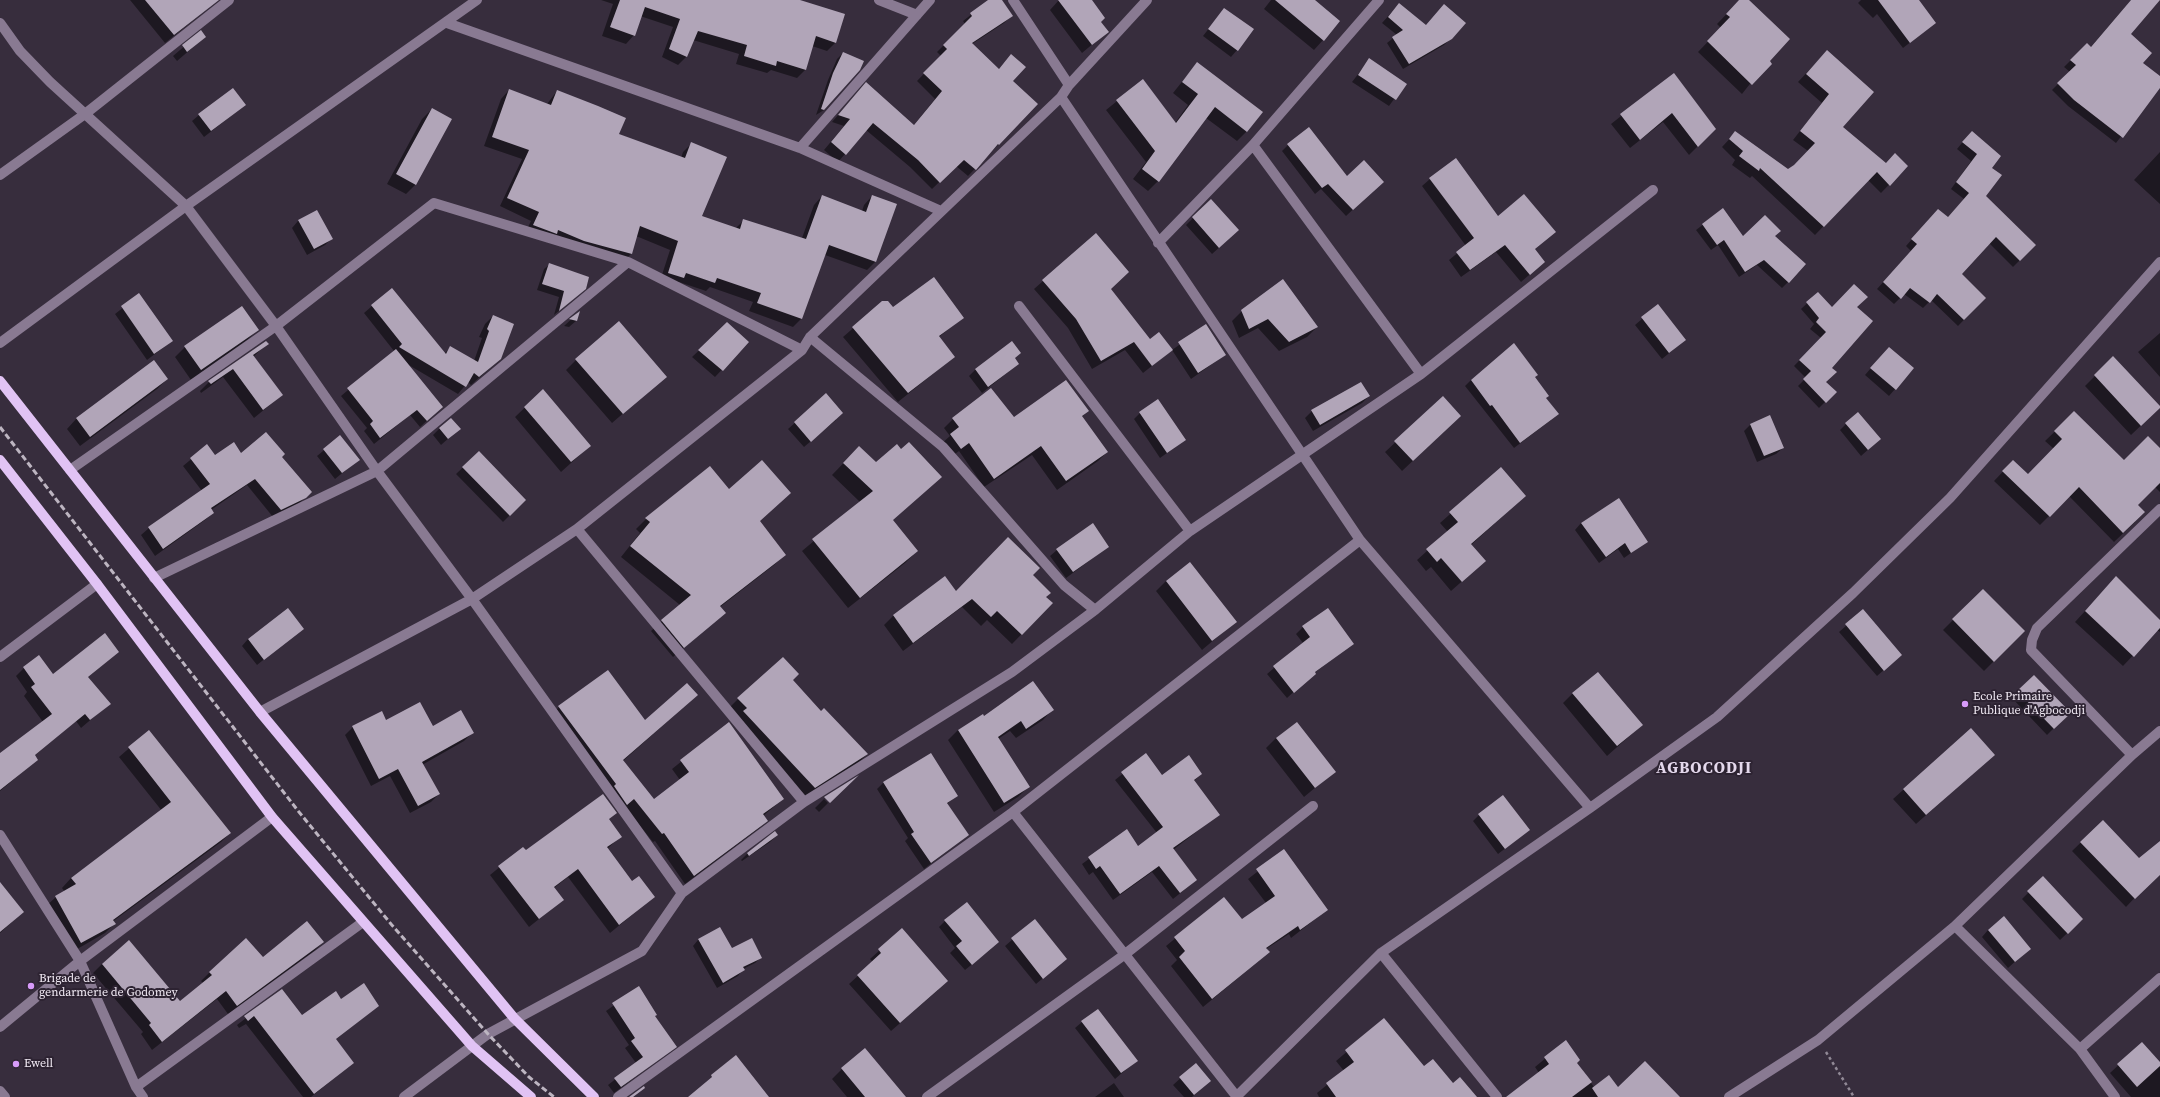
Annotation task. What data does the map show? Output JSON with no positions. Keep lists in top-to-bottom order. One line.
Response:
{"districts":["AGBOCODJI"],"places":["Ecole Primaire Publique d'Agbocodji","Brigade de gendarmerie de Godomey","Ewell"]}
